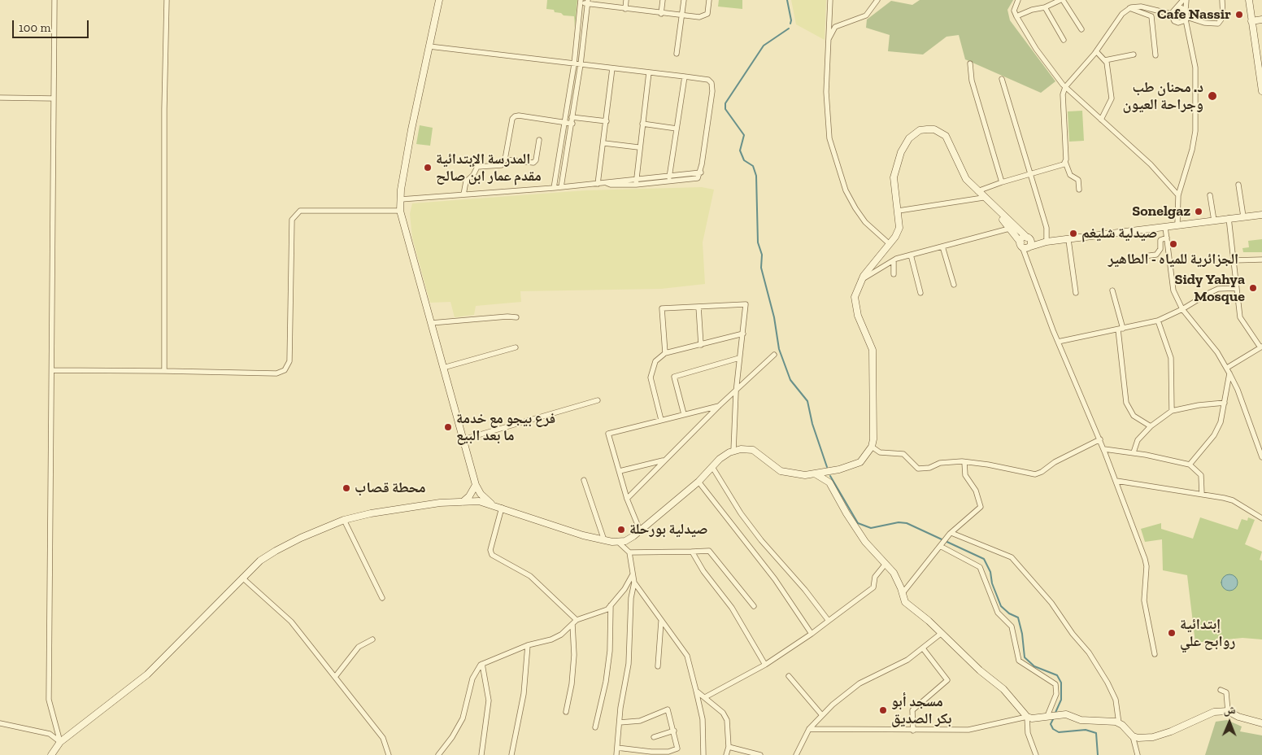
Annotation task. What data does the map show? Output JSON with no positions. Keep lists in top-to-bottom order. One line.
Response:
{"places":["Cafe Nassir","د. محنان طب وجراحة العيون","المدرسة الإبتدائية مقدم عمار ابن صالح","Sonelgaz","صيدلية شليغم","الجزائرية للمياه - الطاهير","Sidy Yahya Mosque","فرع بيجو مع خدمة ما بعد البيع","محطة قصاب","صيدلية بورحلة","إبتدائية روابح علي","مسجد أبو بكر الصديق"],"scale_bar":"100 m","north":"top"}
